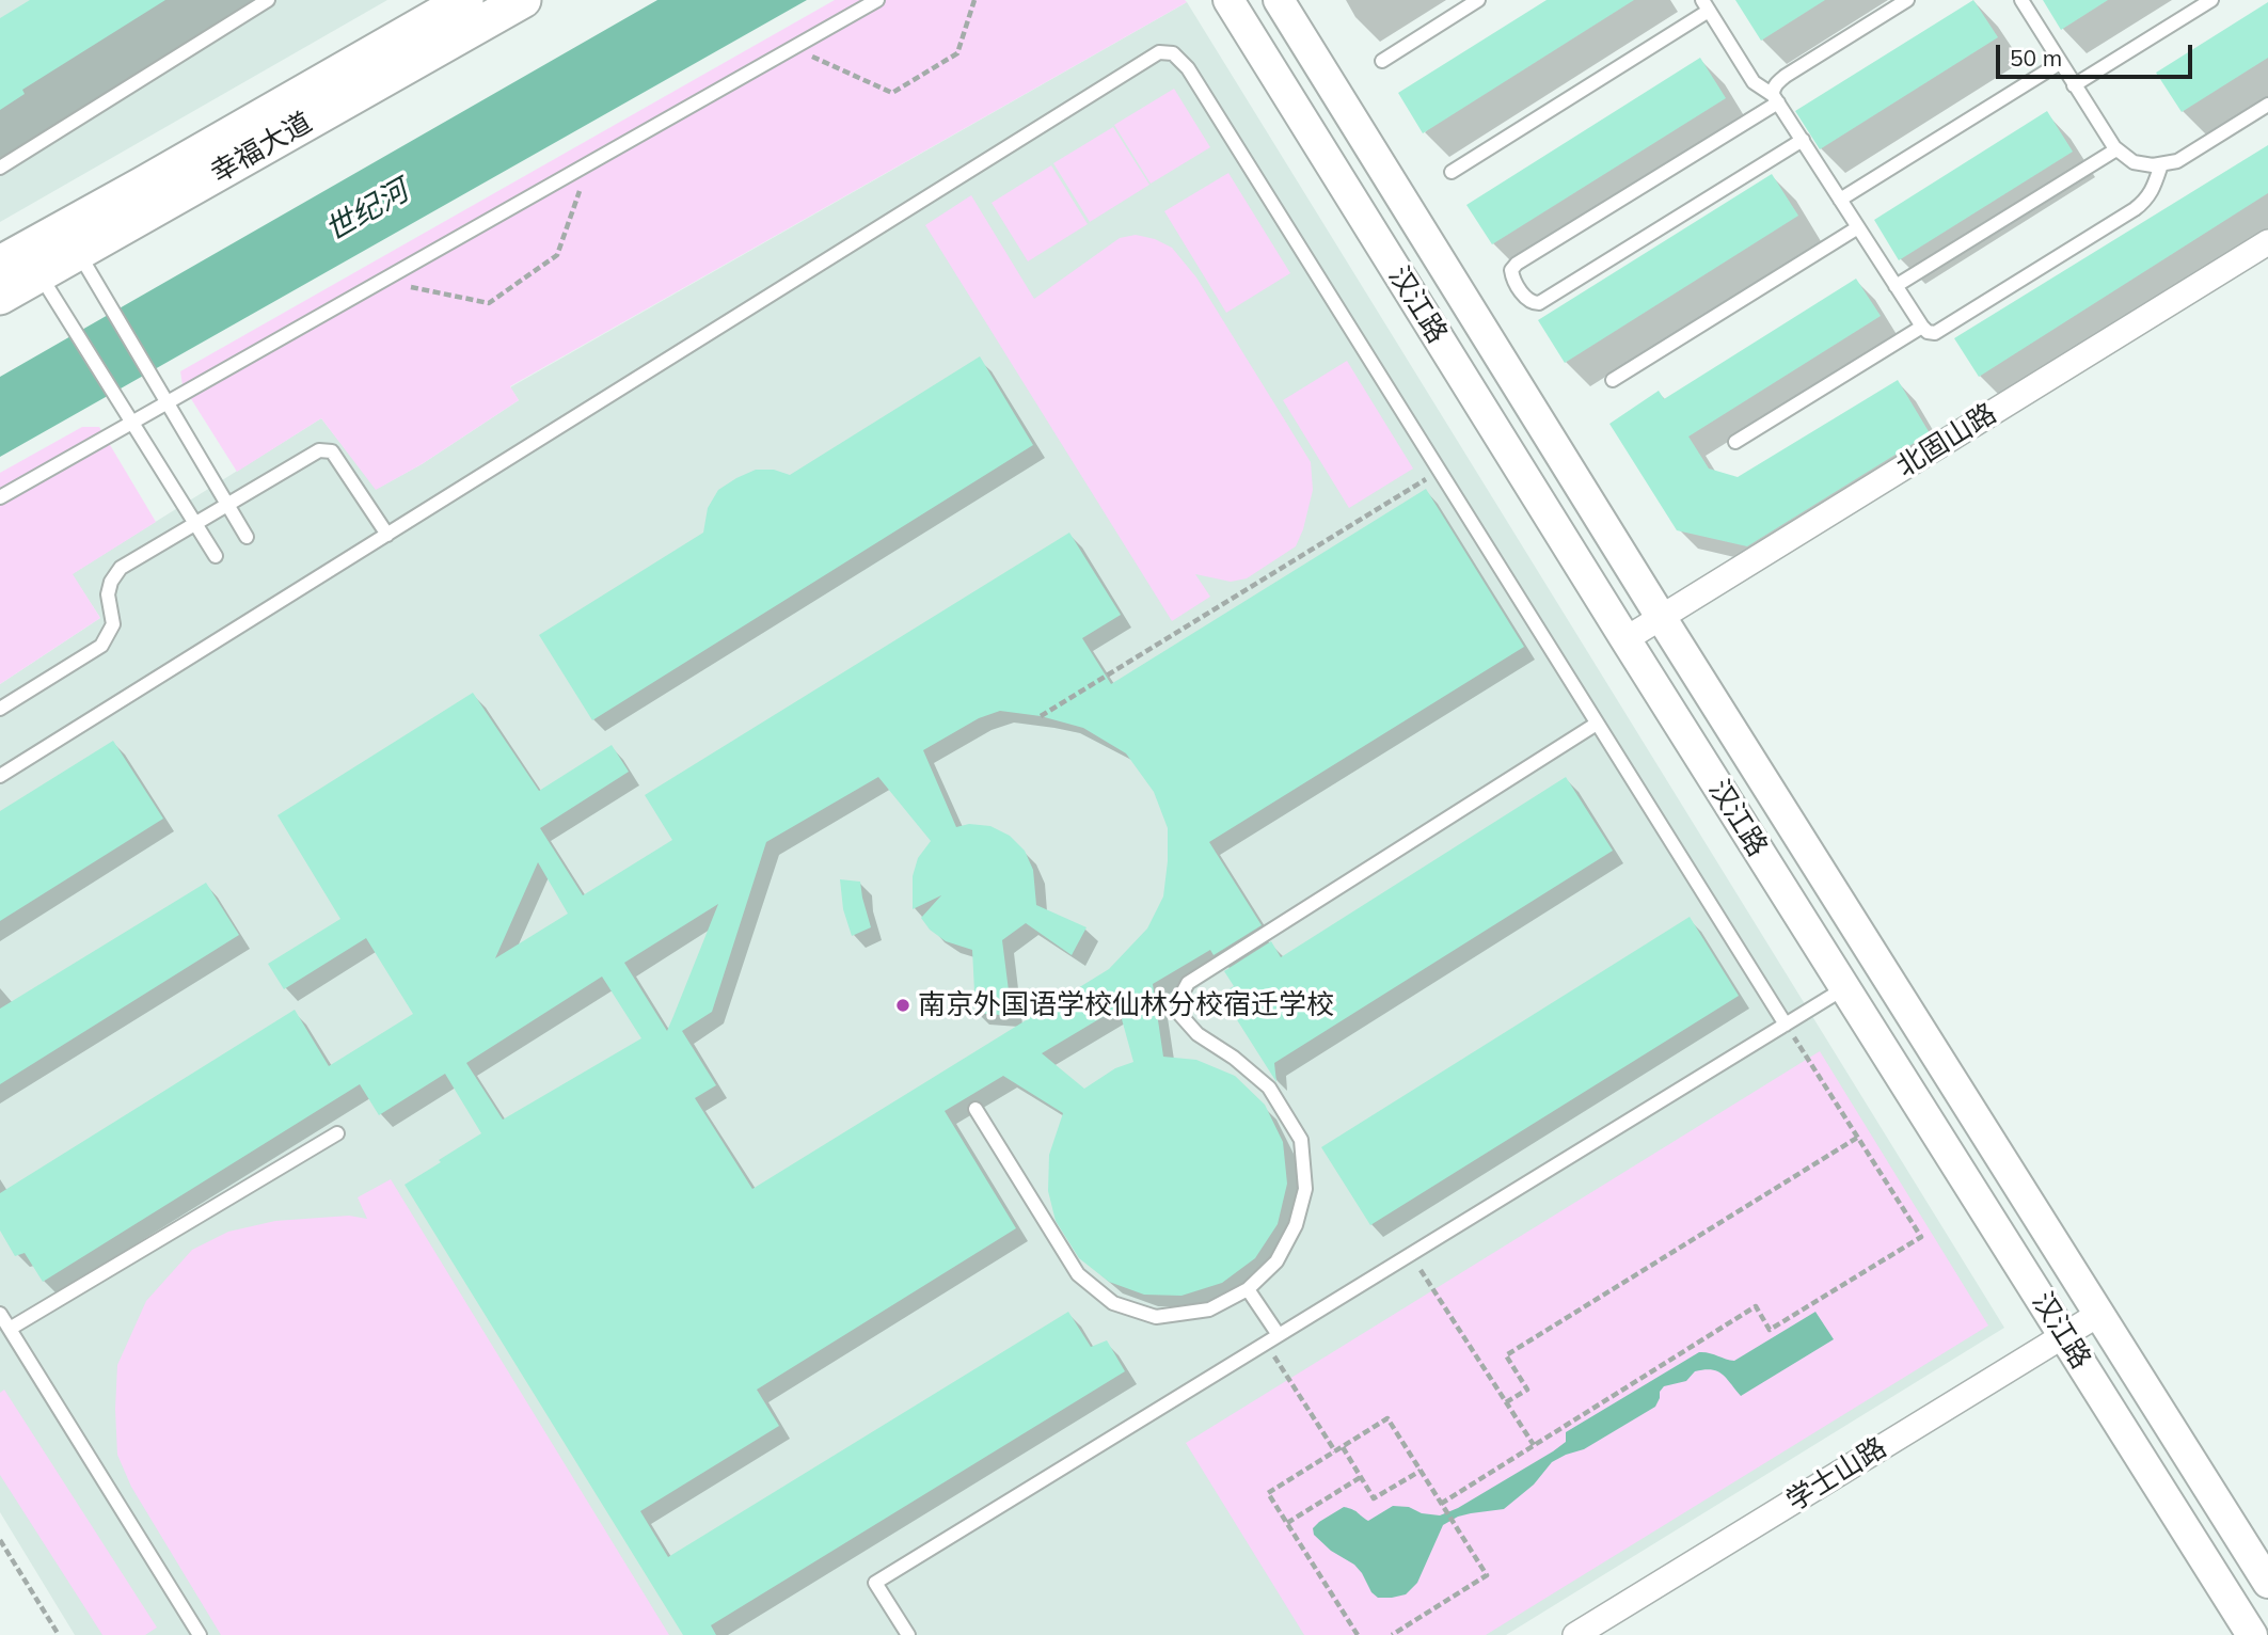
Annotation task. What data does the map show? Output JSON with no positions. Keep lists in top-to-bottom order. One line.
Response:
{"streets":{"main road":["幸福大道"],"street":["汉江路","北固山路","学士山路"]},"crossings":[["汉江路","北固山路"],["汉江路","学士山路"]],"water":["世纪河"],"places":["南京外国语学校仙林分校宿迁学校"],"scale_bar":"50 m"}
